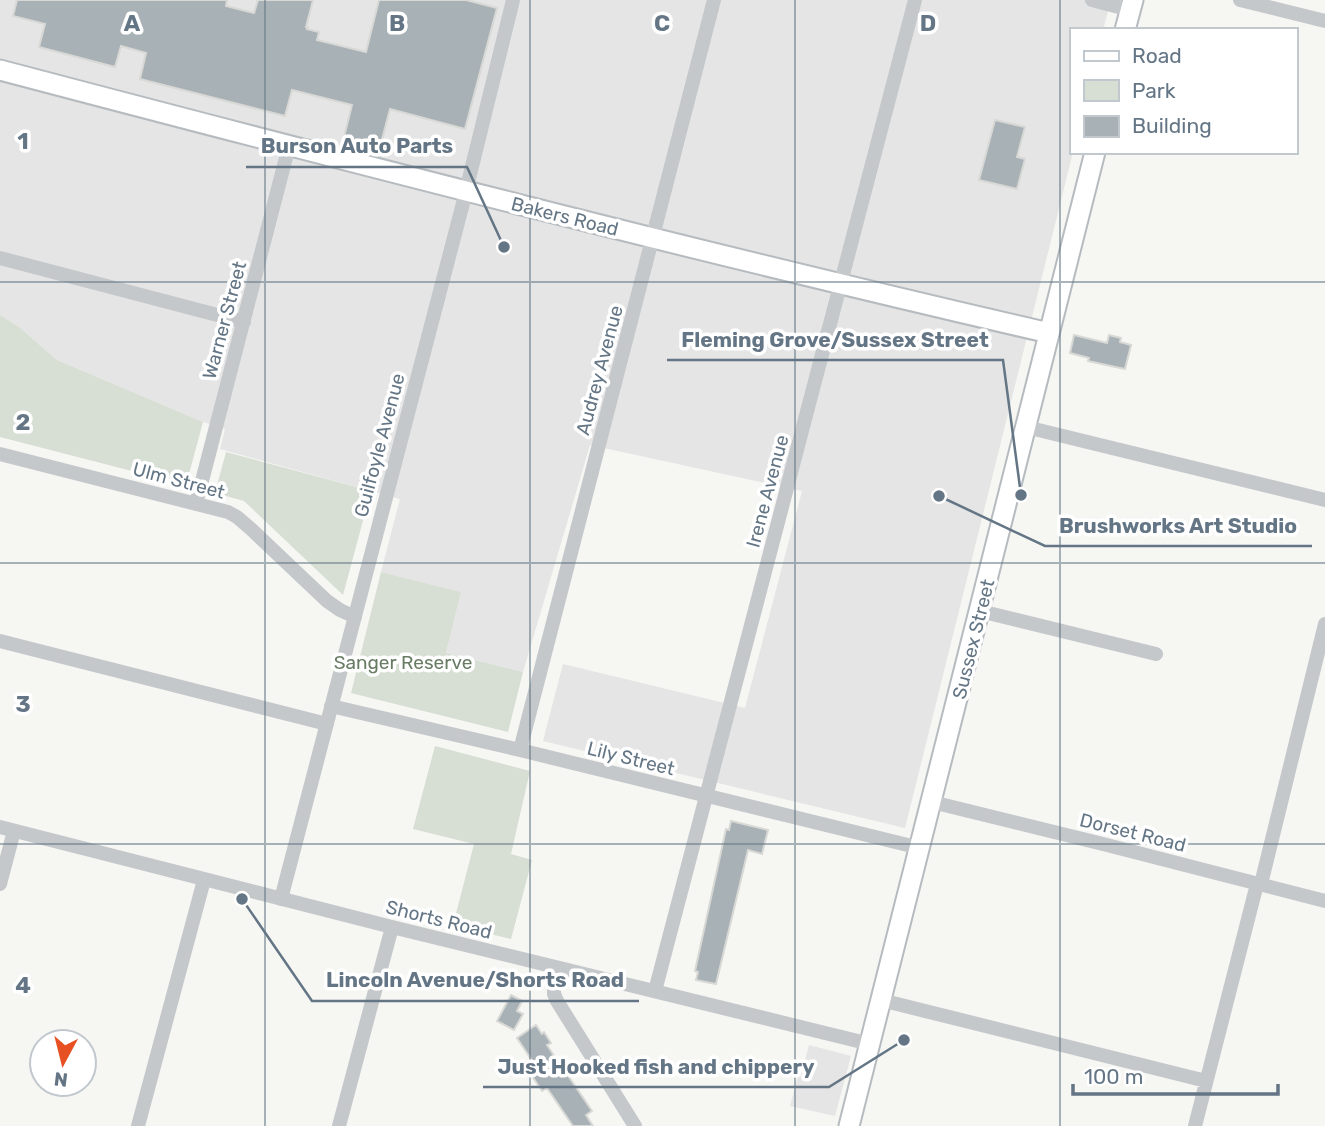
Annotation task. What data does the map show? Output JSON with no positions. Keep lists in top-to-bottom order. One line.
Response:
{"streets":{"street":["Bakers Road","Warner Street","Audrey Avenue","Guilfoyle Avenue","Ulm Street","Irene Avenue","Sussex Street","Lily Street","Dorset Road","Shorts Road"]},"crossings":[["Bakers Road","Warner Street"],["Bakers Road","Audrey Avenue"],["Bakers Road","Guilfoyle Avenue"],["Bakers Road","Irene Avenue"],["Bakers Road","Sussex Street"],["Warner Street","Ulm Street"],["Audrey Avenue","Lily Street"],["Guilfoyle Avenue","Ulm Street"],["Guilfoyle Avenue","Lily Street"],["Guilfoyle Avenue","Shorts Road"],["Irene Avenue","Lily Street"],["Irene Avenue","Shorts Road"],["Sussex Street","Lily Street"],["Sussex Street","Dorset Road"],["Sussex Street","Shorts Road"]],"parks":["Sanger Reserve"],"places":["Burson Auto Parts","Fleming Grove/Sussex Street","Brushworks Art Studio","Lincoln Avenue/Shorts Road","Just Hooked fish and chippery"],"legend":["Road","Park","Building"],"scale_bar":"100 m","north":"bottom","grid":{"columns":["A","B","C","D"],"rows":["1","2","3","4"]}}
